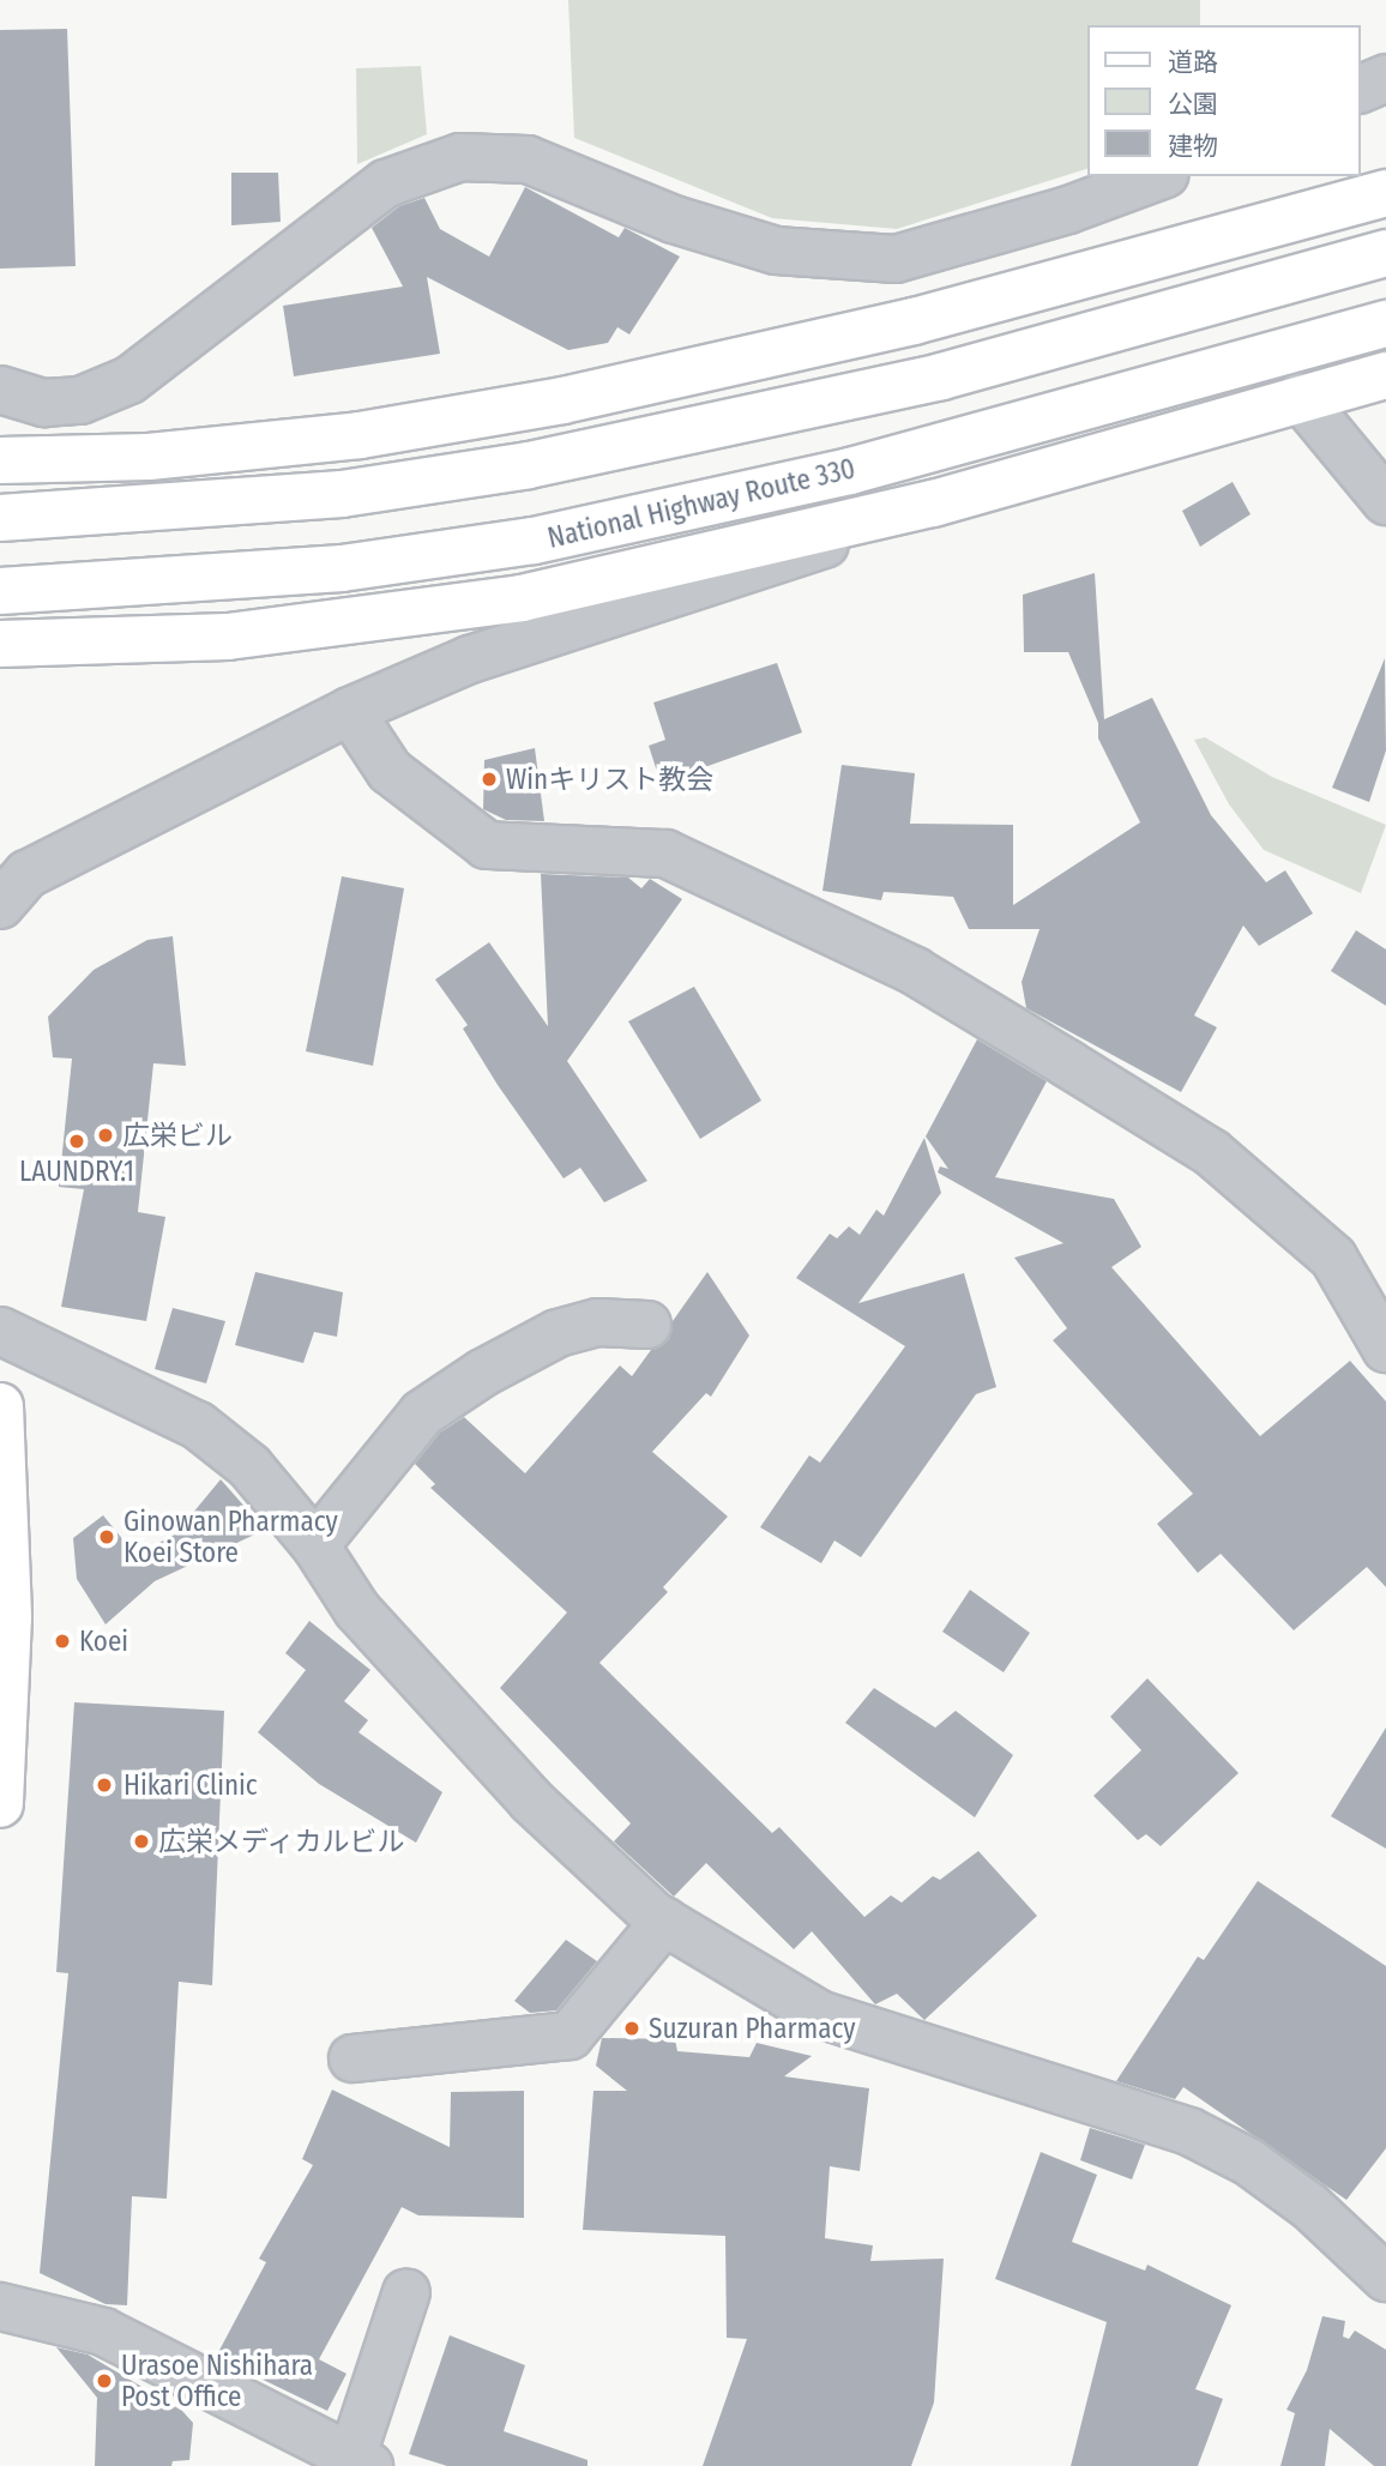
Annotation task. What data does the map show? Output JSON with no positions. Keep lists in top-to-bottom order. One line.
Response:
{"streets":{"main road":["National Highway Route 330"]},"places":["Winキリスト教会","広栄ビル","LAUNDRY.1","Ginowan Pharmacy Koei Store","Koei","Hikari Clinic","広栄メディカルビル","Suzuran Pharmacy","Urasoe Nishihara Post Office"],"legend":["道路","公園","建物"]}
